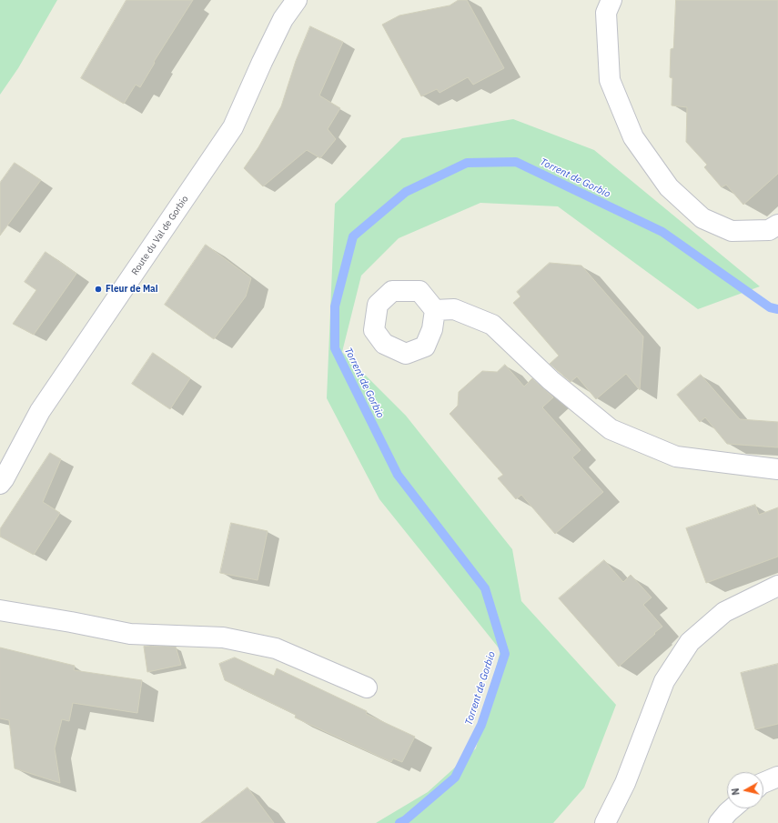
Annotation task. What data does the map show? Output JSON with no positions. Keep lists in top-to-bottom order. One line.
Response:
{"streets":{"street":["Route du Val de Gorbio"]},"water":["Torrent de Gorbio"],"places":["Fleur de Mai"],"north":"left"}
